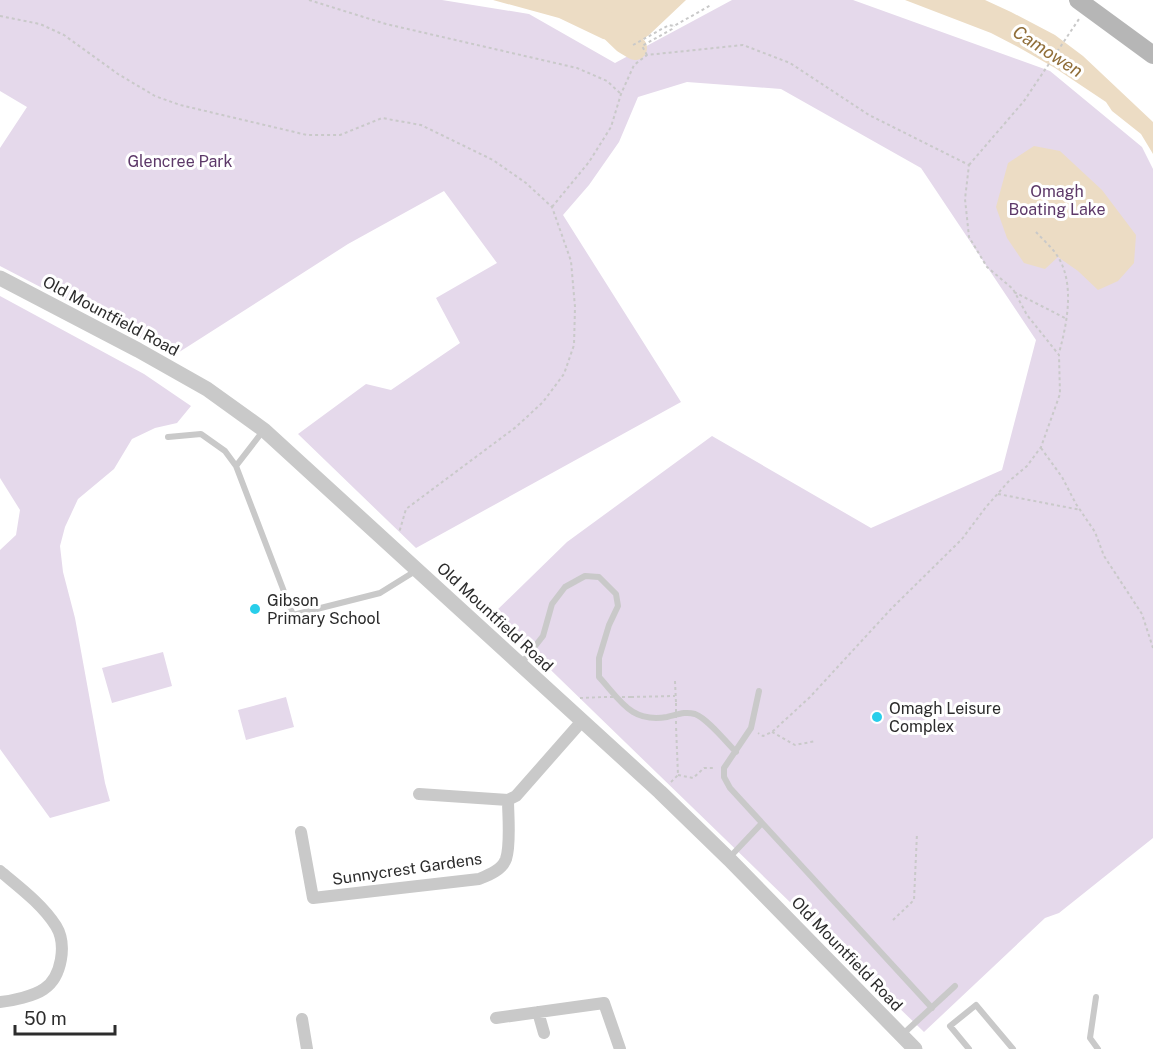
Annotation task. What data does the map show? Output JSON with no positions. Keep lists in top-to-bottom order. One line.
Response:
{"streets":{"street":["Old Mountfield Road","Sunnycrest Gardens"]},"water":["Camowen"],"parks":["Glencree Park","Omagh Boating Lake"],"places":["Gibson Primary School","Omagh Leisure Complex"],"scale_bar":"50 m"}
